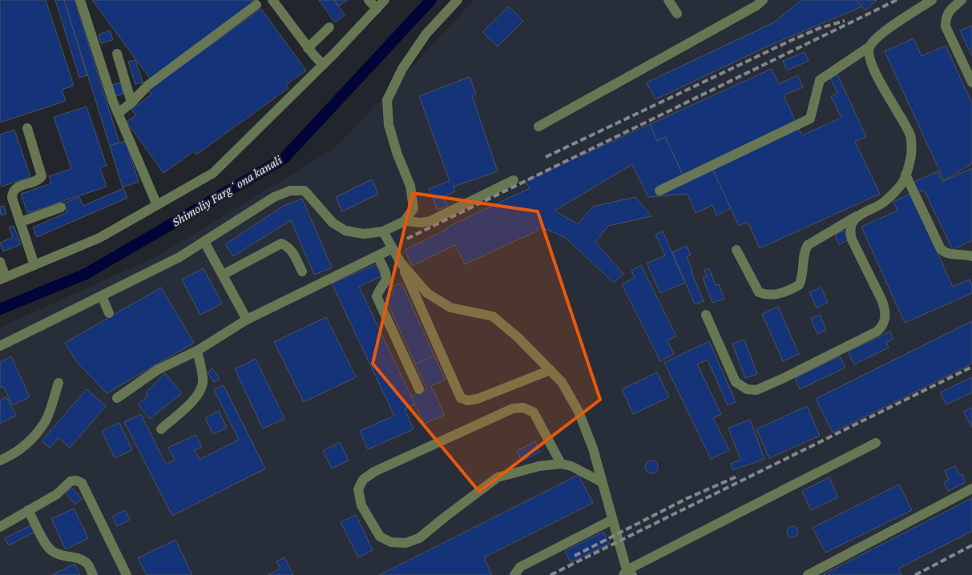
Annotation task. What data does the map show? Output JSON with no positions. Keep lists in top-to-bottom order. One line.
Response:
{"water":["Shimoliy Fargʻona kanali"]}
